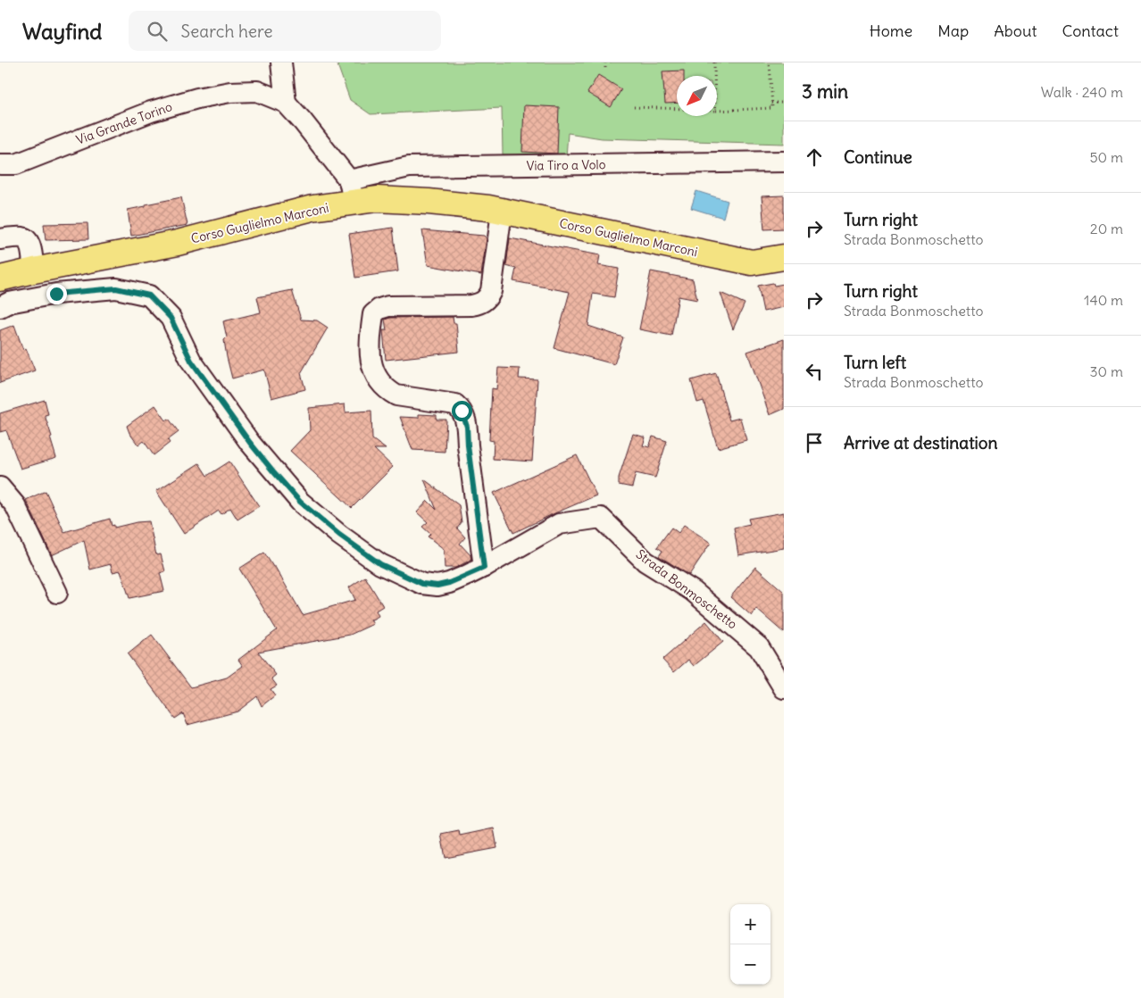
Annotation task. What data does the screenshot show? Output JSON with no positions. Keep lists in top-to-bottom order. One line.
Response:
{"streets":{"main road":["Corso Guglielmo Marconi"],"street":["Via Grande Torino","Via Tiro a Volo","Strada Bonmoschetto"]},"crossings":[["Via Grande Torino","Via Tiro a Volo"],["Via Grande Torino","Corso Guglielmo Marconi"],["Via Tiro a Volo","Corso Guglielmo Marconi"]],"north":"bottom left","page":{"header":"Wayfind","search":"Search here","nav":["Home","Map","About","Contact"],"heading":["3 min","Walk · 240 m"],"list":[["Continue","50 m"],["Turn right","Strada Bonmoschetto","20 m"],["Turn right","Strada Bonmoschetto","140 m"],["Turn left","Strada Bonmoschetto","30 m"],"Arrive at destination"],"map_buttons":["+","−"]}}
